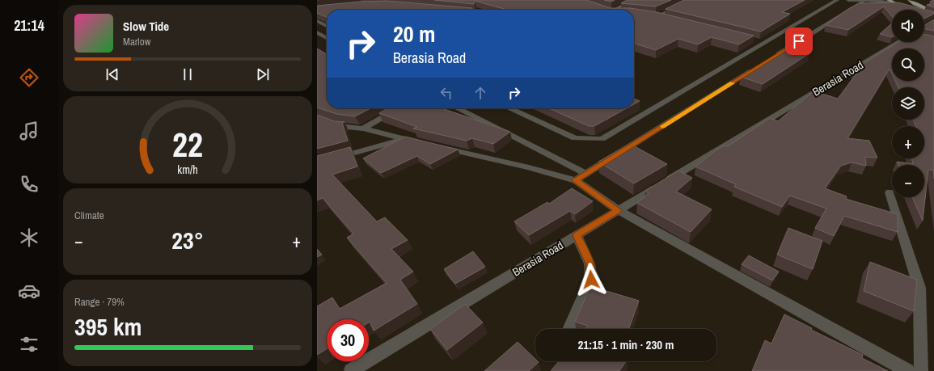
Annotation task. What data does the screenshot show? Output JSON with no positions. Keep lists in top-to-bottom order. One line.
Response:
{"streets":{"street":["Berasia Road"]},"page":{"tabs":"21:14","map_buttons":["+","−"],"turn":["20 m","Berasia Road"],"song":["Slow Tide","Marlow"],"tile":["Climate",["Range · 79%","395 km"]],"heat":["−","23°","+"],"limit":"30","trip":"21:15 · 1 min · 230 m","gauge":["22","km/h"]}}
